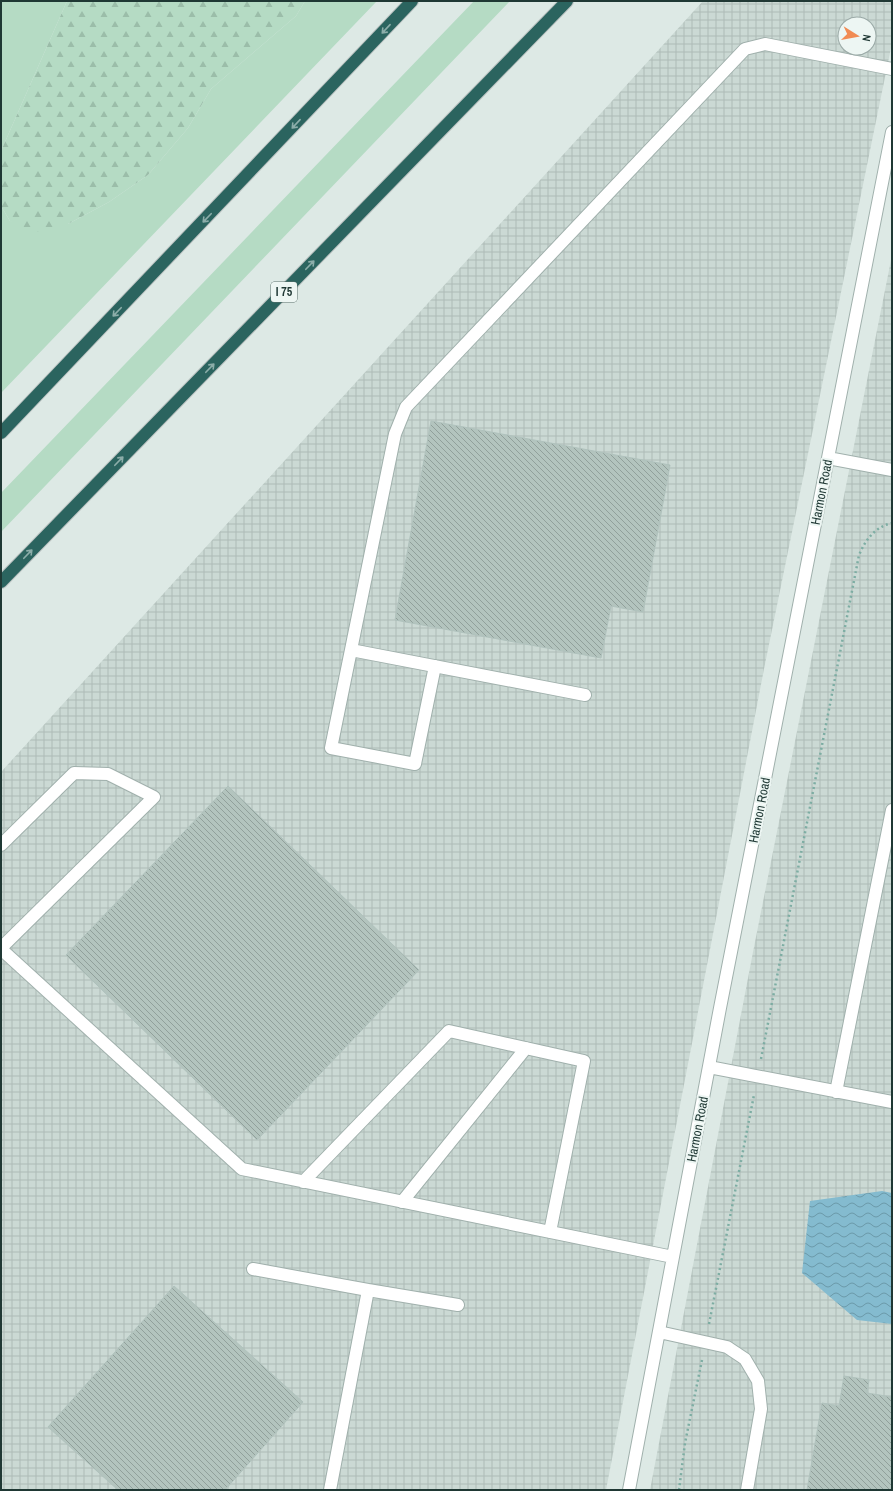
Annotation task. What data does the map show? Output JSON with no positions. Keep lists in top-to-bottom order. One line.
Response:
{"streets":{"highway":["I 75"],"street":["Harmon Road"]},"north":"right"}
